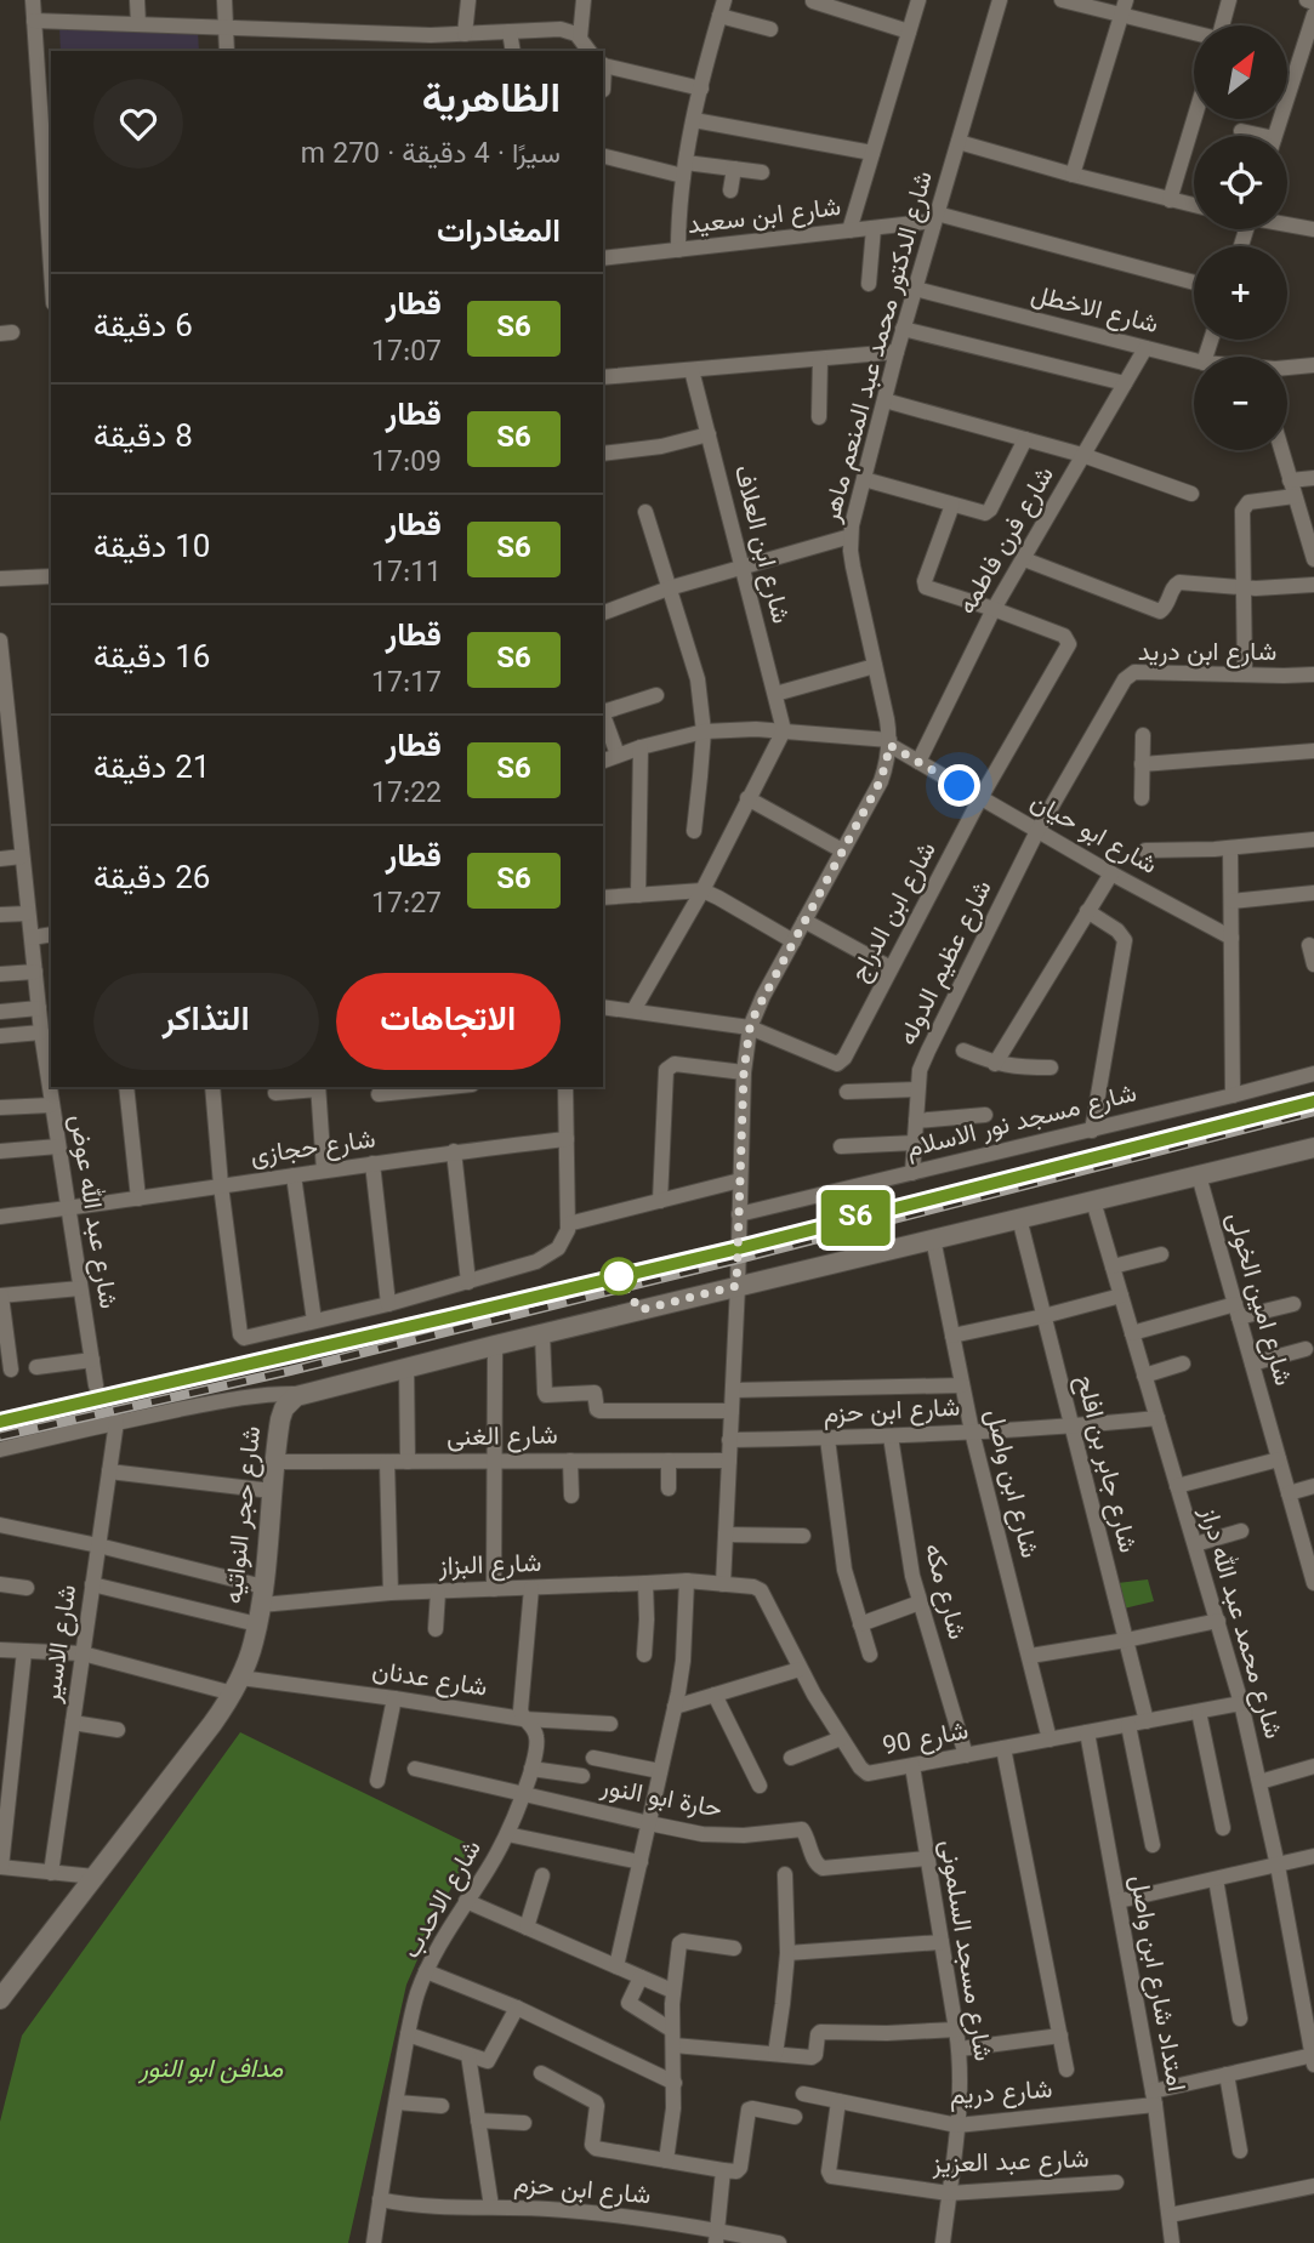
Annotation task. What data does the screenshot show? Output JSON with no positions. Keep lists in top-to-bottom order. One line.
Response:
{"streets":{"street":["شارع ابن سعيد","شارع الاخطل","شارع الدكتور محمد عبد المنعم ماهر","شارع فرن فاطمه","شارع ابن العلاف","شارع ابن دريد","شارع ابو حيان","شارع ابن الدراج","شارع عظيم الدوله","شارع مسجد نور الاسلام","شارع حجازى","شارع عبد الله عوض","شارع امين الخولى","شارع ابن حزم","شارع الغنى","شارع جابر بن افلح","شارع ابن واصل","شارع حجر النواتيه","شارع البزاز","شارع مكه","شارع محمد عبد الله دراز","شارع الاسير","شارع عدنان","شارع 90","حارة ابو النور","شارع الاحدب","شارع مسجد السلمونى","امتداد شارع ابن واصل","شارع دريم","شارع عبد العزيز"]},"crossings":[["شارع ابن سعيد","شارع الدكتور محمد عبد المنعم ماهر"],["شارع الاخطل","شارع الدكتور محمد عبد المنعم ماهر"],["شارع الاخطل","شارع فرن فاطمه"],["شارع الدكتور محمد عبد المنعم ماهر","شارع ابو حيان"],["شارع الدكتور محمد عبد المنعم ماهر","شارع ابن الدراج"],["شارع الدكتور محمد عبد المنعم ماهر","شارع مسجد نور الاسلام"],["شارع الدكتور محمد عبد المنعم ماهر","شارع ابن حزم"],["شارع الدكتور محمد عبد المنعم ماهر","شارع الغنى"],["شارع الدكتور محمد عبد المنعم ماهر","شارع البزاز"],["شارع الدكتور محمد عبد المنعم ماهر","شارع 90"],["شارع فرن فاطمه","شارع ابو حيان"],["شارع فرن فاطمه","شارع ابن الدراج"],["شارع ابن دريد","شارع ابو حيان"],["شارع ابن دريد","شارع عظيم الدوله"],["شارع ابو حيان","شارع ابن الدراج"],["شارع ابو حيان","شارع عظيم الدوله"],["شارع عظيم الدوله","شارع مسجد نور الاسلام"],["شارع حجازى","شارع عبد الله عوض"],["شارع ابن حزم","شارع جابر بن افلح"],["شارع ابن حزم","شارع ابن واصل"],["شارع ابن حزم","شارع مكه"],["شارع ابن حزم","شارع محمد عبد الله دراز"],["شارع ابن حزم","شارع الاحدب"],["شارع الغنى","شارع حجر النواتيه"],["شارع جابر بن افلح","شارع 90"],["شارع ابن واصل","شارع 90"],["شارع حجر النواتيه","شارع البزاز"],["شارع حجر النواتيه","شارع عدنان"],["شارع البزاز","شارع 90"],["شارع البزاز","شارع الاحدب"],["شارع مكه","شارع 90"],["شارع محمد عبد الله دراز","شارع 90"],["شارع محمد عبد الله دراز","شارع دريم"],["شارع الاسير","شارع عدنان"],["شارع عدنان","شارع الاحدب"],["شارع 90","شارع مسجد السلمونى"],["شارع 90","امتداد شارع ابن واصل"],["حارة ابو النور","شارع الاحدب"],["حارة ابو النور","شارع مسجد السلمونى"],["شارع مسجد السلمونى","شارع دريم"],["شارع مسجد السلمونى","شارع عبد العزيز"],["امتداد شارع ابن واصل","شارع دريم"],["شارع دريم","شارع عبد العزيز"]],"parks":["مدافن ابو النور"],"north":"top right","page":{"on_map":"S6","map_buttons":["+","−"],"heading":[["الظاهرية","سيرًا · 4 دقيقة · 270 m"],"المغادرات"],"list":[{"mark":"S6","name":"قطار","note":"17:07","value":"6 دقيقة"},{"mark":"S6","name":"قطار","note":"17:09","value":"8 دقيقة"},{"mark":"S6","name":"قطار","note":"17:11","value":"10 دقيقة"},{"mark":"S6","name":"قطار","note":"17:17","value":"16 دقيقة"},{"mark":"S6","name":"قطار","note":"17:22","value":"21 دقيقة"},{"mark":"S6","name":"قطار","note":"17:27","value":"26 دقيقة"}],"buttons":["الاتجاهات","التذاكر"]}}
